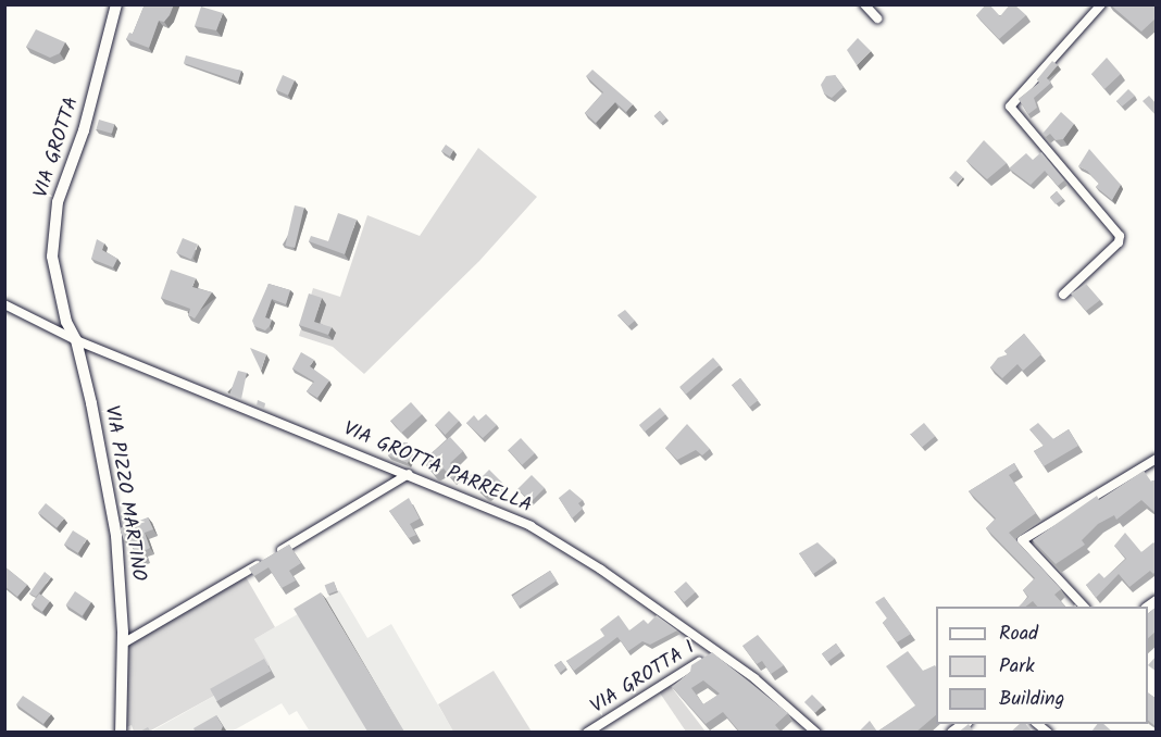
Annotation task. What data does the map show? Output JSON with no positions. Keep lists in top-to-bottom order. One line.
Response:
{"streets":{"street":["VIA GROTTA","VIA GROTTA PARRELLA","VIA PIZZO MARTINO","VIA GROTTA I"]},"crossings":[["VIA GROTTA","VIA GROTTA PARRELLA"],["VIA GROTTA","VIA PIZZO MARTINO"],["VIA GROTTA PARRELLA","VIA PIZZO MARTINO"],["VIA GROTTA PARRELLA","VIA GROTTA I"]],"legend":["Road","Park","Building"]}
